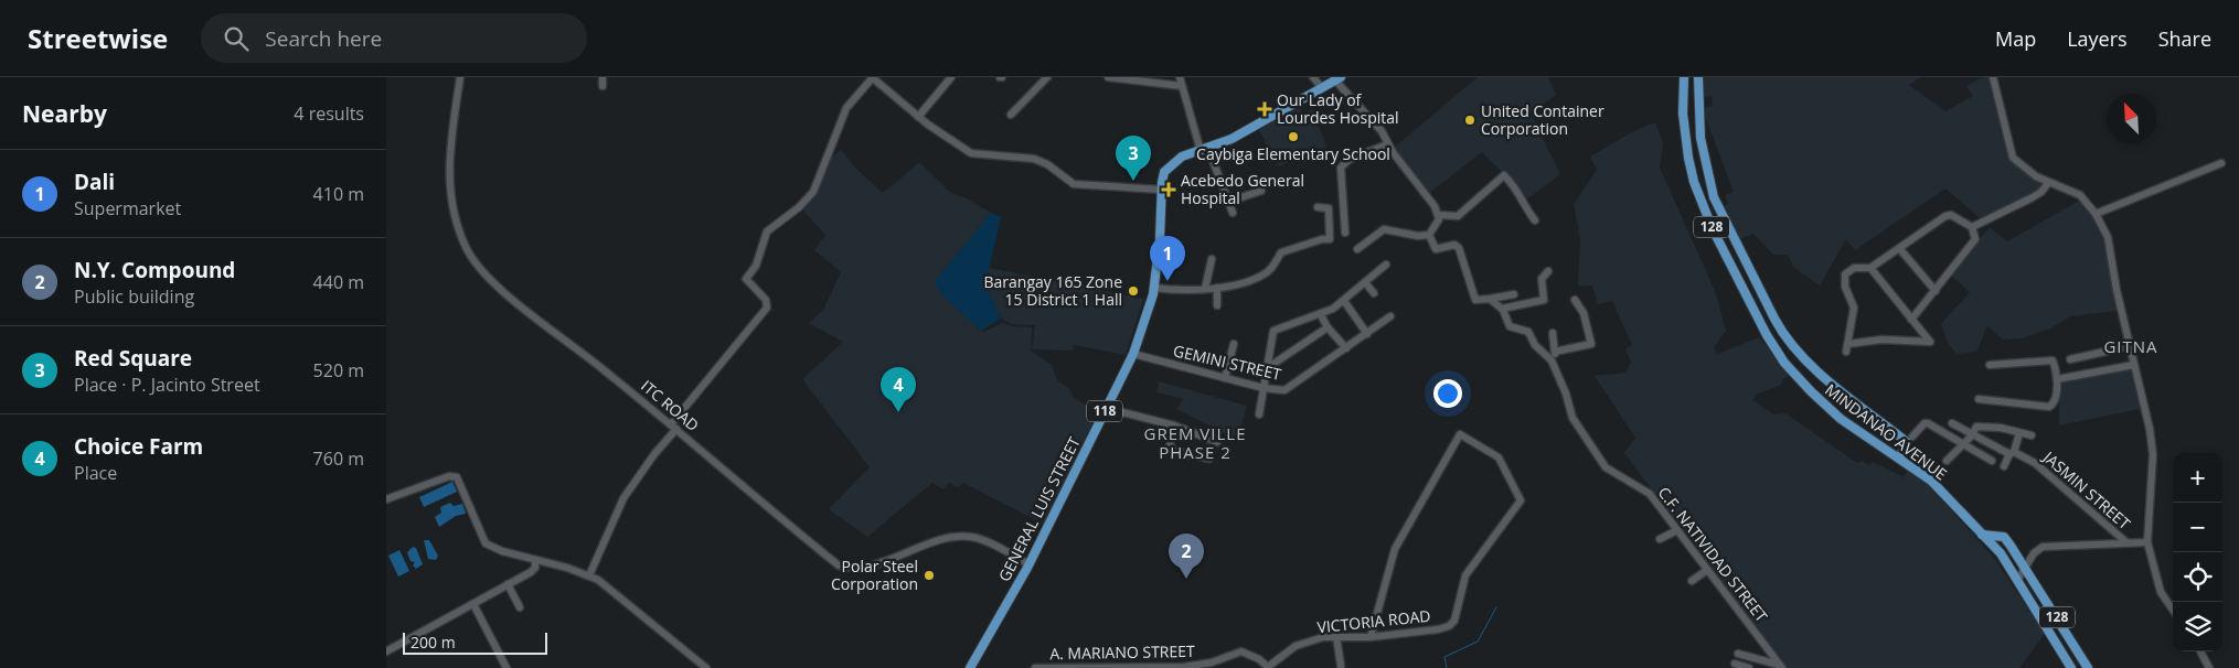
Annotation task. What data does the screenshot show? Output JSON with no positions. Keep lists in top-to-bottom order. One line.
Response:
{"streets":{"main road":["128","118","MINDANAO AVENUE","GENERAL LUIS STREET"],"street":["GEMINI STREET","ITC ROAD","JASMIN STREET","C.F. NATIVIDAD STREET","VICTORIA ROAD","A. MARIANO STREET"]},"crossings":[["128","MINDANAO AVENUE"],["GEMINI STREET","GENERAL LUIS STREET"],["ITC ROAD","GENERAL LUIS STREET"],["VICTORIA ROAD","A. MARIANO STREET"]],"districts":["GITNA","GREM VILLE PHASE 2"],"places":{"health":["Our Lady of Lourdes Hospital","Acebedo General Hospital"],"other":["United Container Corporation","Caybiga Elementary School","Barangay 165 Zone 15 District 1 Hall","Polar Steel Corporation"]},"scale_bar":"200 m","north":"top left","page":{"header":"Streetwise","search":"Search here","nav":["Map","Layers","Share"],"heading":["Nearby","4 results"],"pins":["3","1","4","2"],"list":[{"mark":"1","name":"Dali","note":"Supermarket","value":"410 m"},{"mark":"2","name":"N.Y. Compound","note":"Public building","value":"440 m"},{"mark":"3","name":"Red Square","note":"Place · P. Jacinto Street","value":"520 m"},{"mark":"4","name":"Choice Farm","note":"Place","value":"760 m"}],"map_buttons":["+","−"],"scale":"200 m"}}
